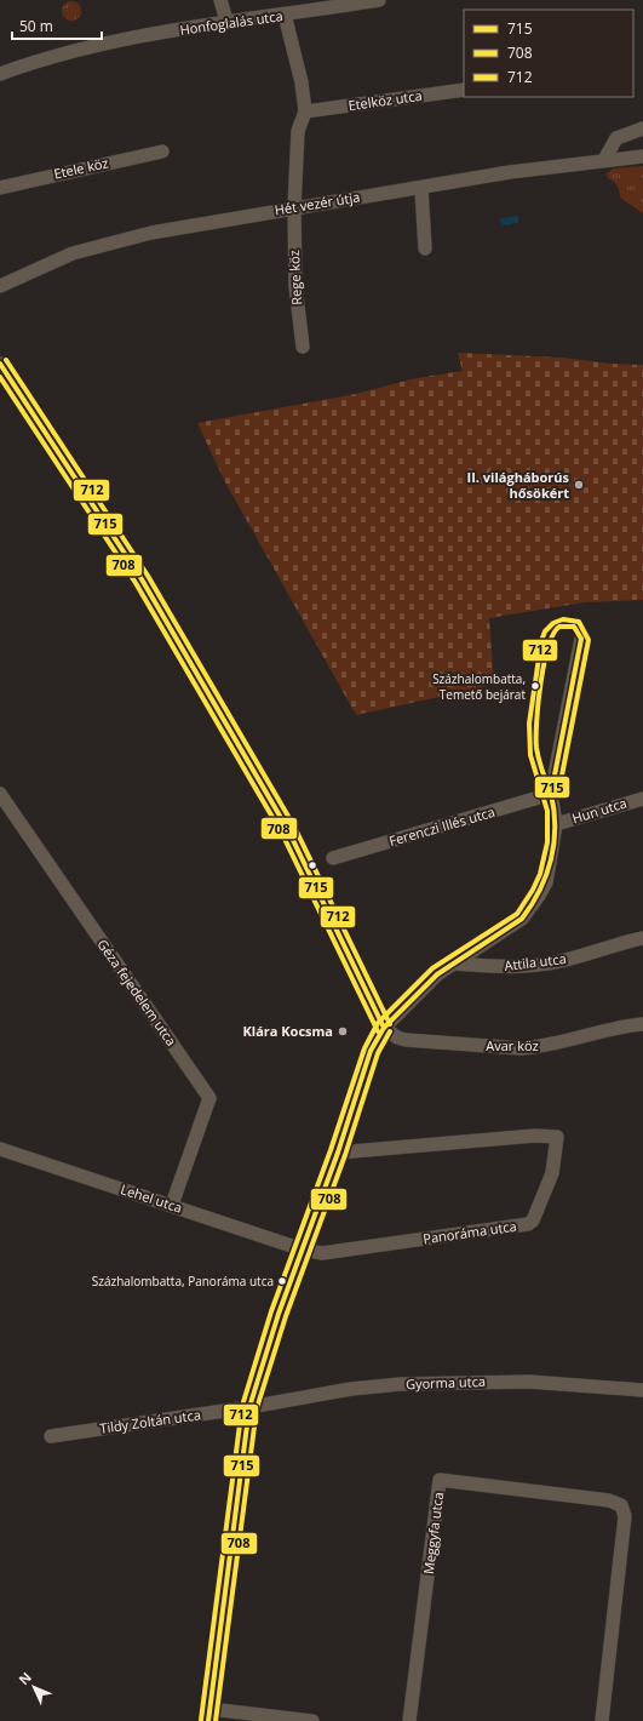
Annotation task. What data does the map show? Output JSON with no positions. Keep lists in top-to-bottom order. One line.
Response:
{"streets":{"street":["Honfoglalás utca","Etelköz utca","Etele köz","Hét vezér útja","Rege köz","Hun utca","Ferenczi Illés utca","Attila utca","Géza fejedelem utca","Avar köz","Lehel utca","Panoráma utca","Gyorma utca","Tildy Zoltán utca","Meggyfa utca"]},"crossings":[["Etelköz utca","Rege köz"],["Hét vezér útja","Rege köz"],["Géza fejedelem utca","Lehel utca"],["Lehel utca","Panoráma utca"],["Gyorma utca","Tildy Zoltán utca"]],"places":["II. világháborús hősökért","Százhalombatta, Temető bejárat","Klára Kocsma","Százhalombatta, Panoráma utca"],"lines":["transit line 712","transit line 715","transit line 708"],"legend":["715","708","712"],"scale_bar":"50 m","north":"top left"}
